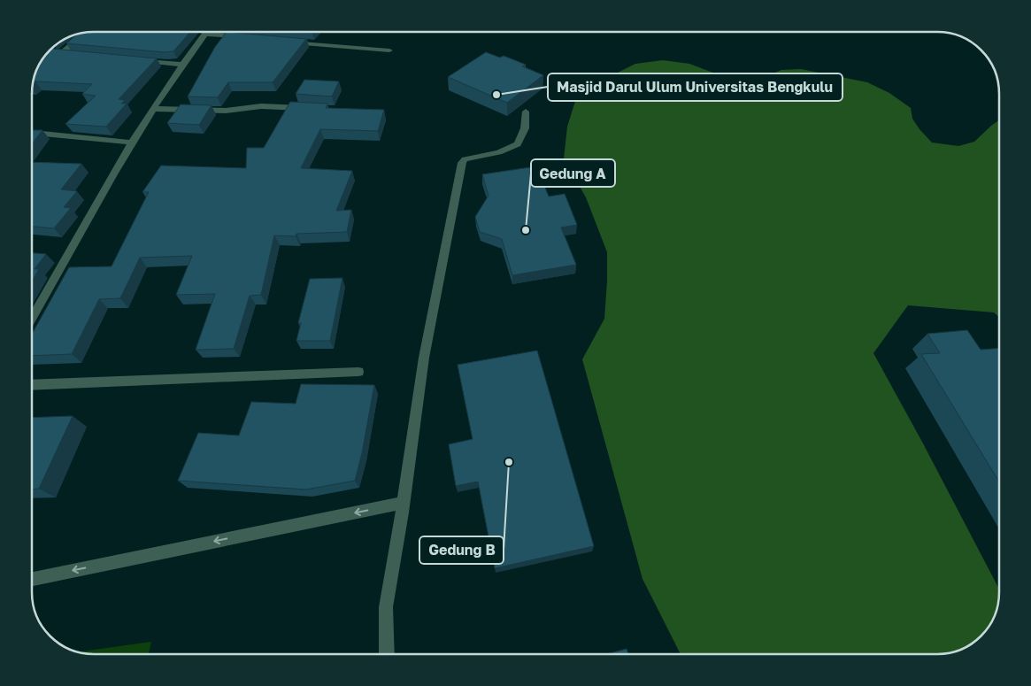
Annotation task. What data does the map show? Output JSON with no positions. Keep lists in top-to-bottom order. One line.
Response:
{"places":["Masjid Darul Ulum Universitas Bengkulu","Gedung A","Gedung B"]}
